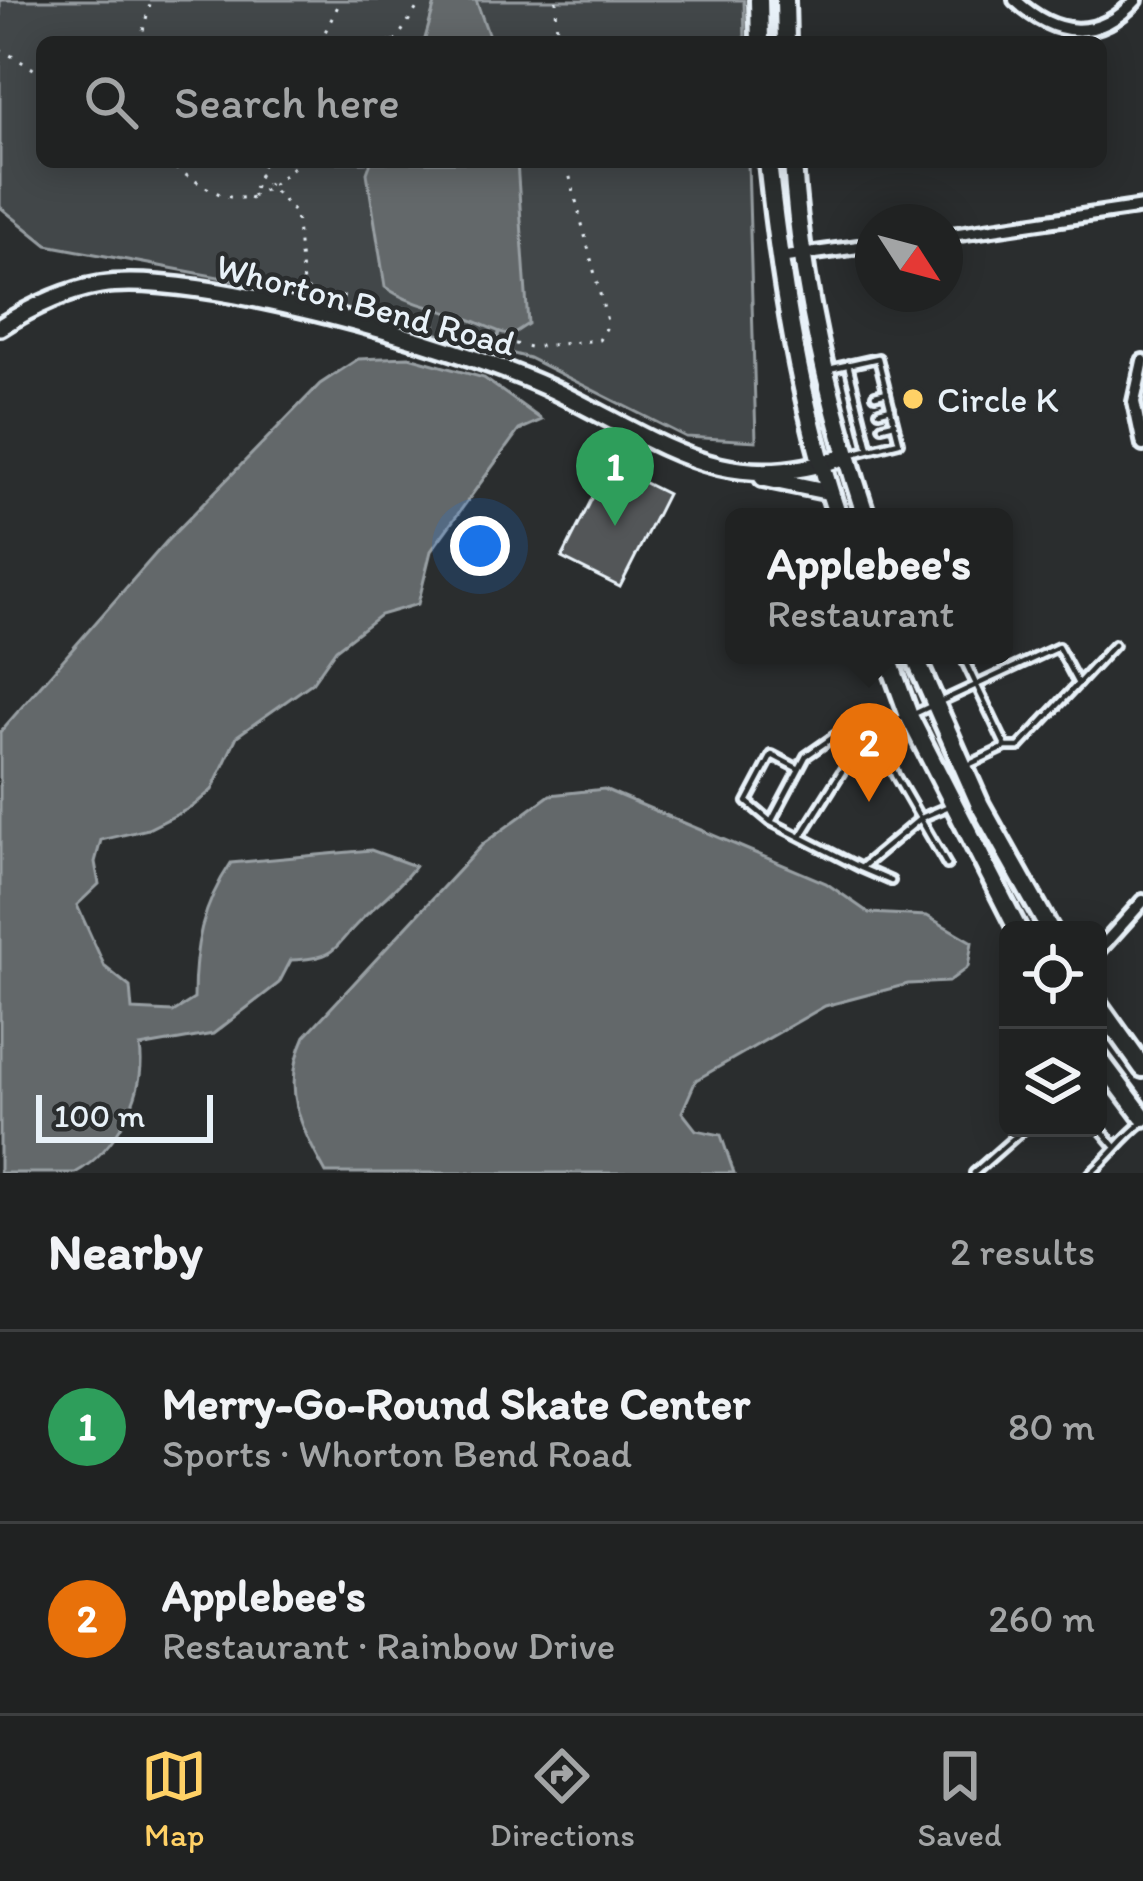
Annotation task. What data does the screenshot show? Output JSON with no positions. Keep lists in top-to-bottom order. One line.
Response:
{"streets":{"main road":["Whorton Bend Road"]},"places":["Circle K"],"scale_bar":"100 m","north":"bottom right","page":{"search":"Search here","pins":["1","2"],"popup":["Applebee's","Restaurant"],"scale":"100 m","heading":["Nearby","2 results"],"list":[{"mark":"1","name":"Merry-Go-Round Skate Center","note":"Sports · Whorton Bend Road","value":"80 m"},{"mark":"2","name":"Applebee's","note":"Restaurant · Rainbow Drive","value":"260 m"}],"nav":["Map","Directions","Saved"]}}
